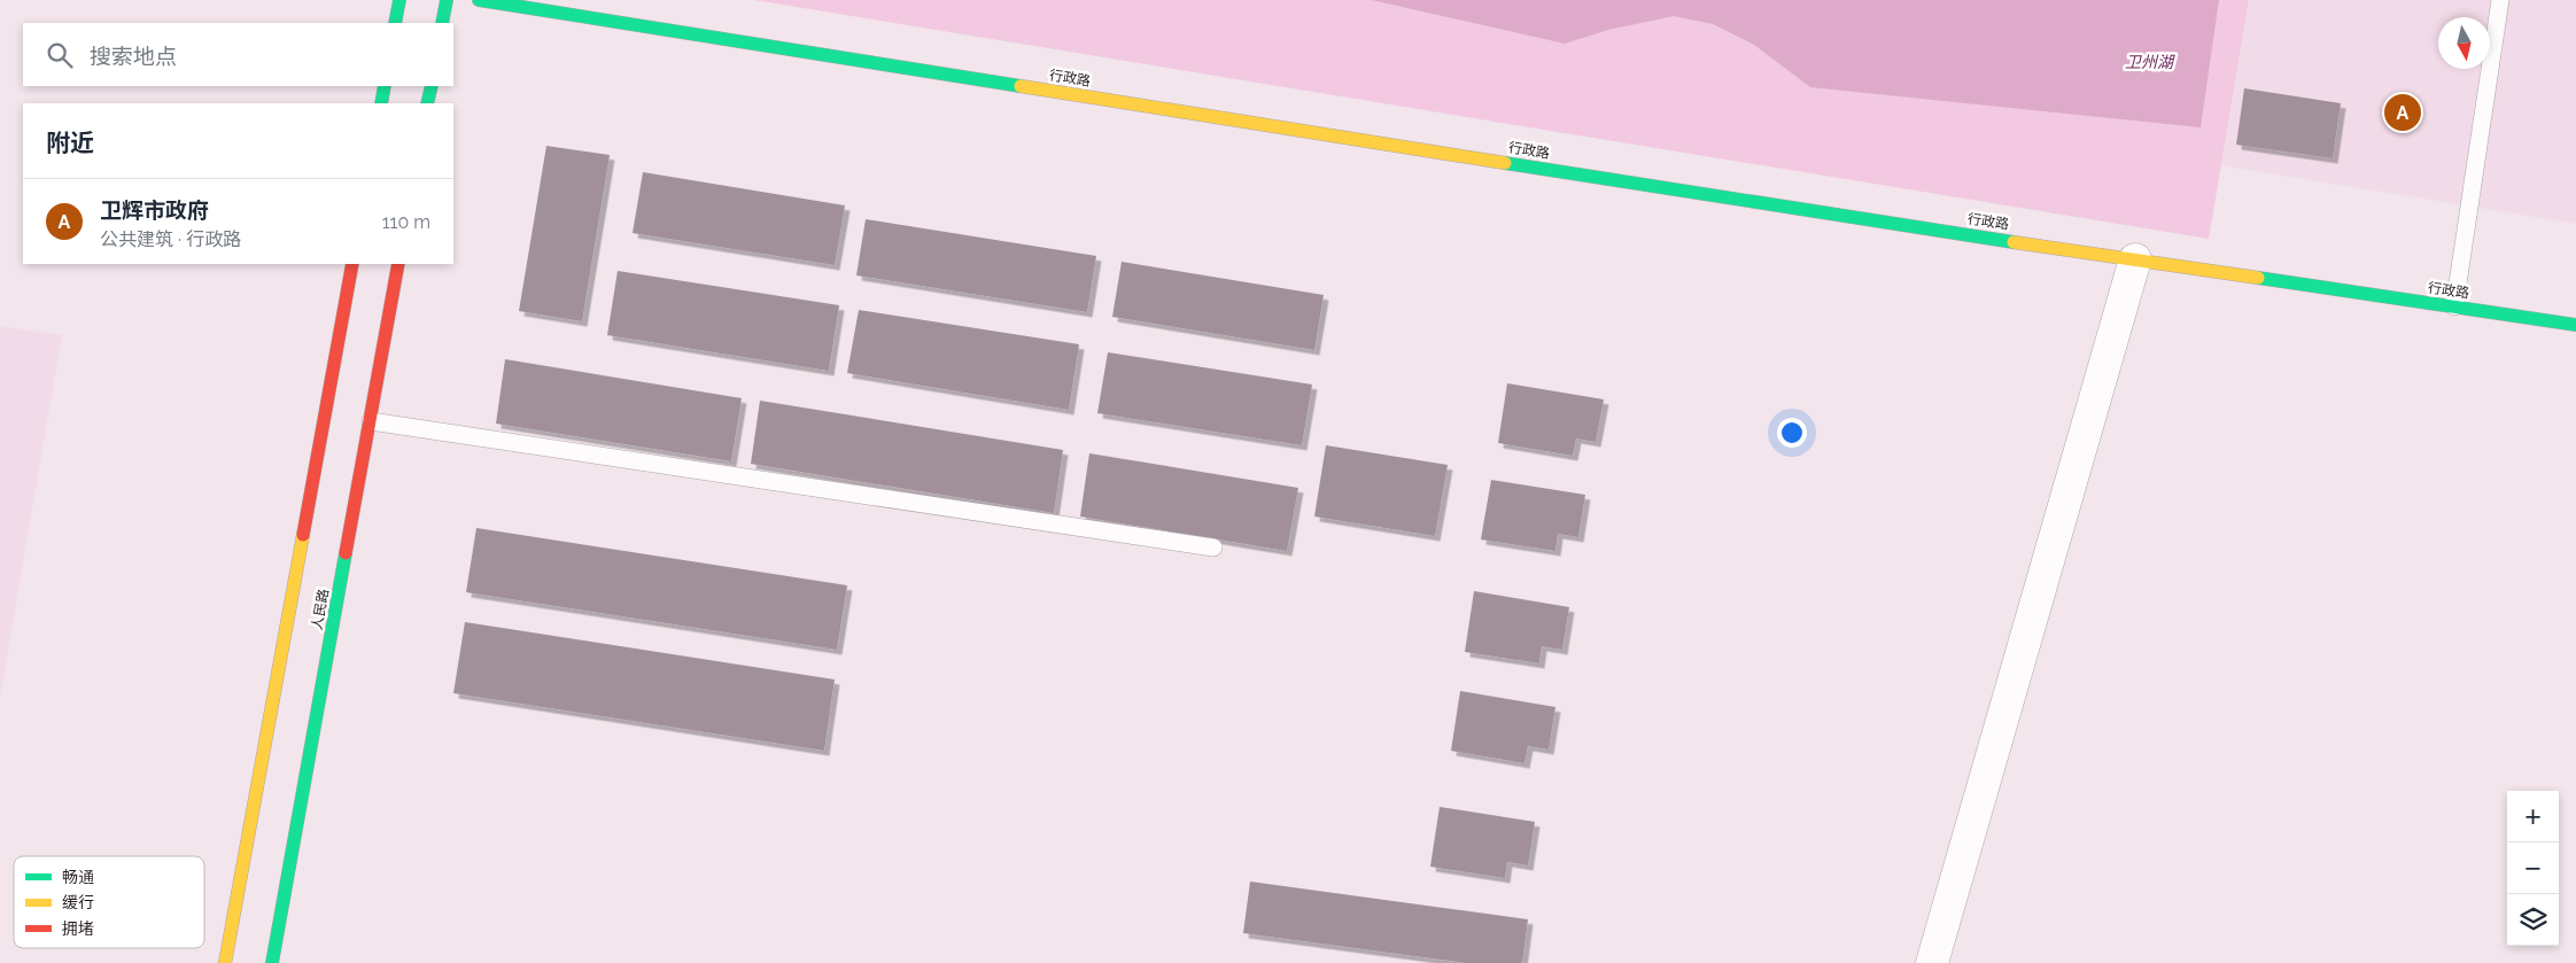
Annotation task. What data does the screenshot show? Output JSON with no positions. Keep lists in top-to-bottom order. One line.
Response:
{"streets":{"street":["行政路","人民路"]},"water":["卫州湖"],"legend":["畅通","缓行","拥堵"],"north":"bottom","page":{"search":"搜索地点","pins":"A","heading":"附近","list":[{"mark":"A","name":"卫辉市政府","note":"公共建筑 · 行政路","value":"110 m"}],"map_buttons":["+","−"]}}
